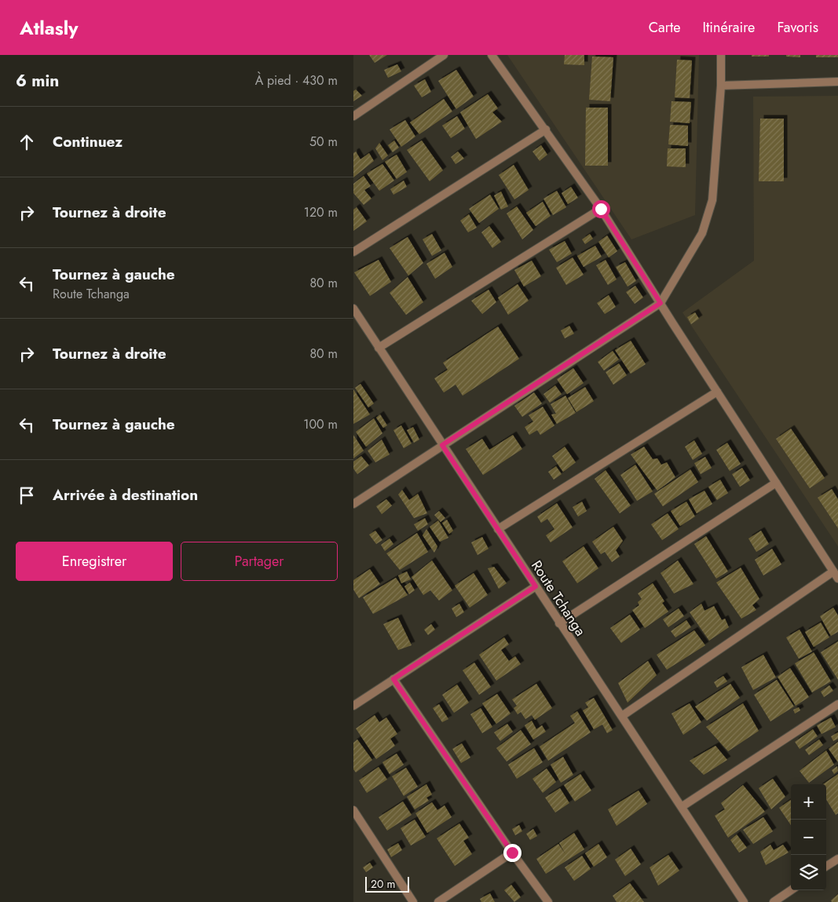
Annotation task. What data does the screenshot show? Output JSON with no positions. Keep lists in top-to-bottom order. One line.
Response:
{"streets":{"street":["Route Tchanga"]},"scale_bar":"20 m","page":{"header":"Atlasly","nav":["Carte","Itinéraire","Favoris"],"heading":["6 min","À pied · 430 m"],"list":[["Continuez","50 m"],["Tournez à droite","120 m"],["Tournez à gauche","Route Tchanga","80 m"],["Tournez à droite","80 m"],["Tournez à gauche","100 m"],"Arrivée à destination"],"buttons":["Enregistrer","Partager"],"map_buttons":["+","−"],"scale":"20 m"}}
